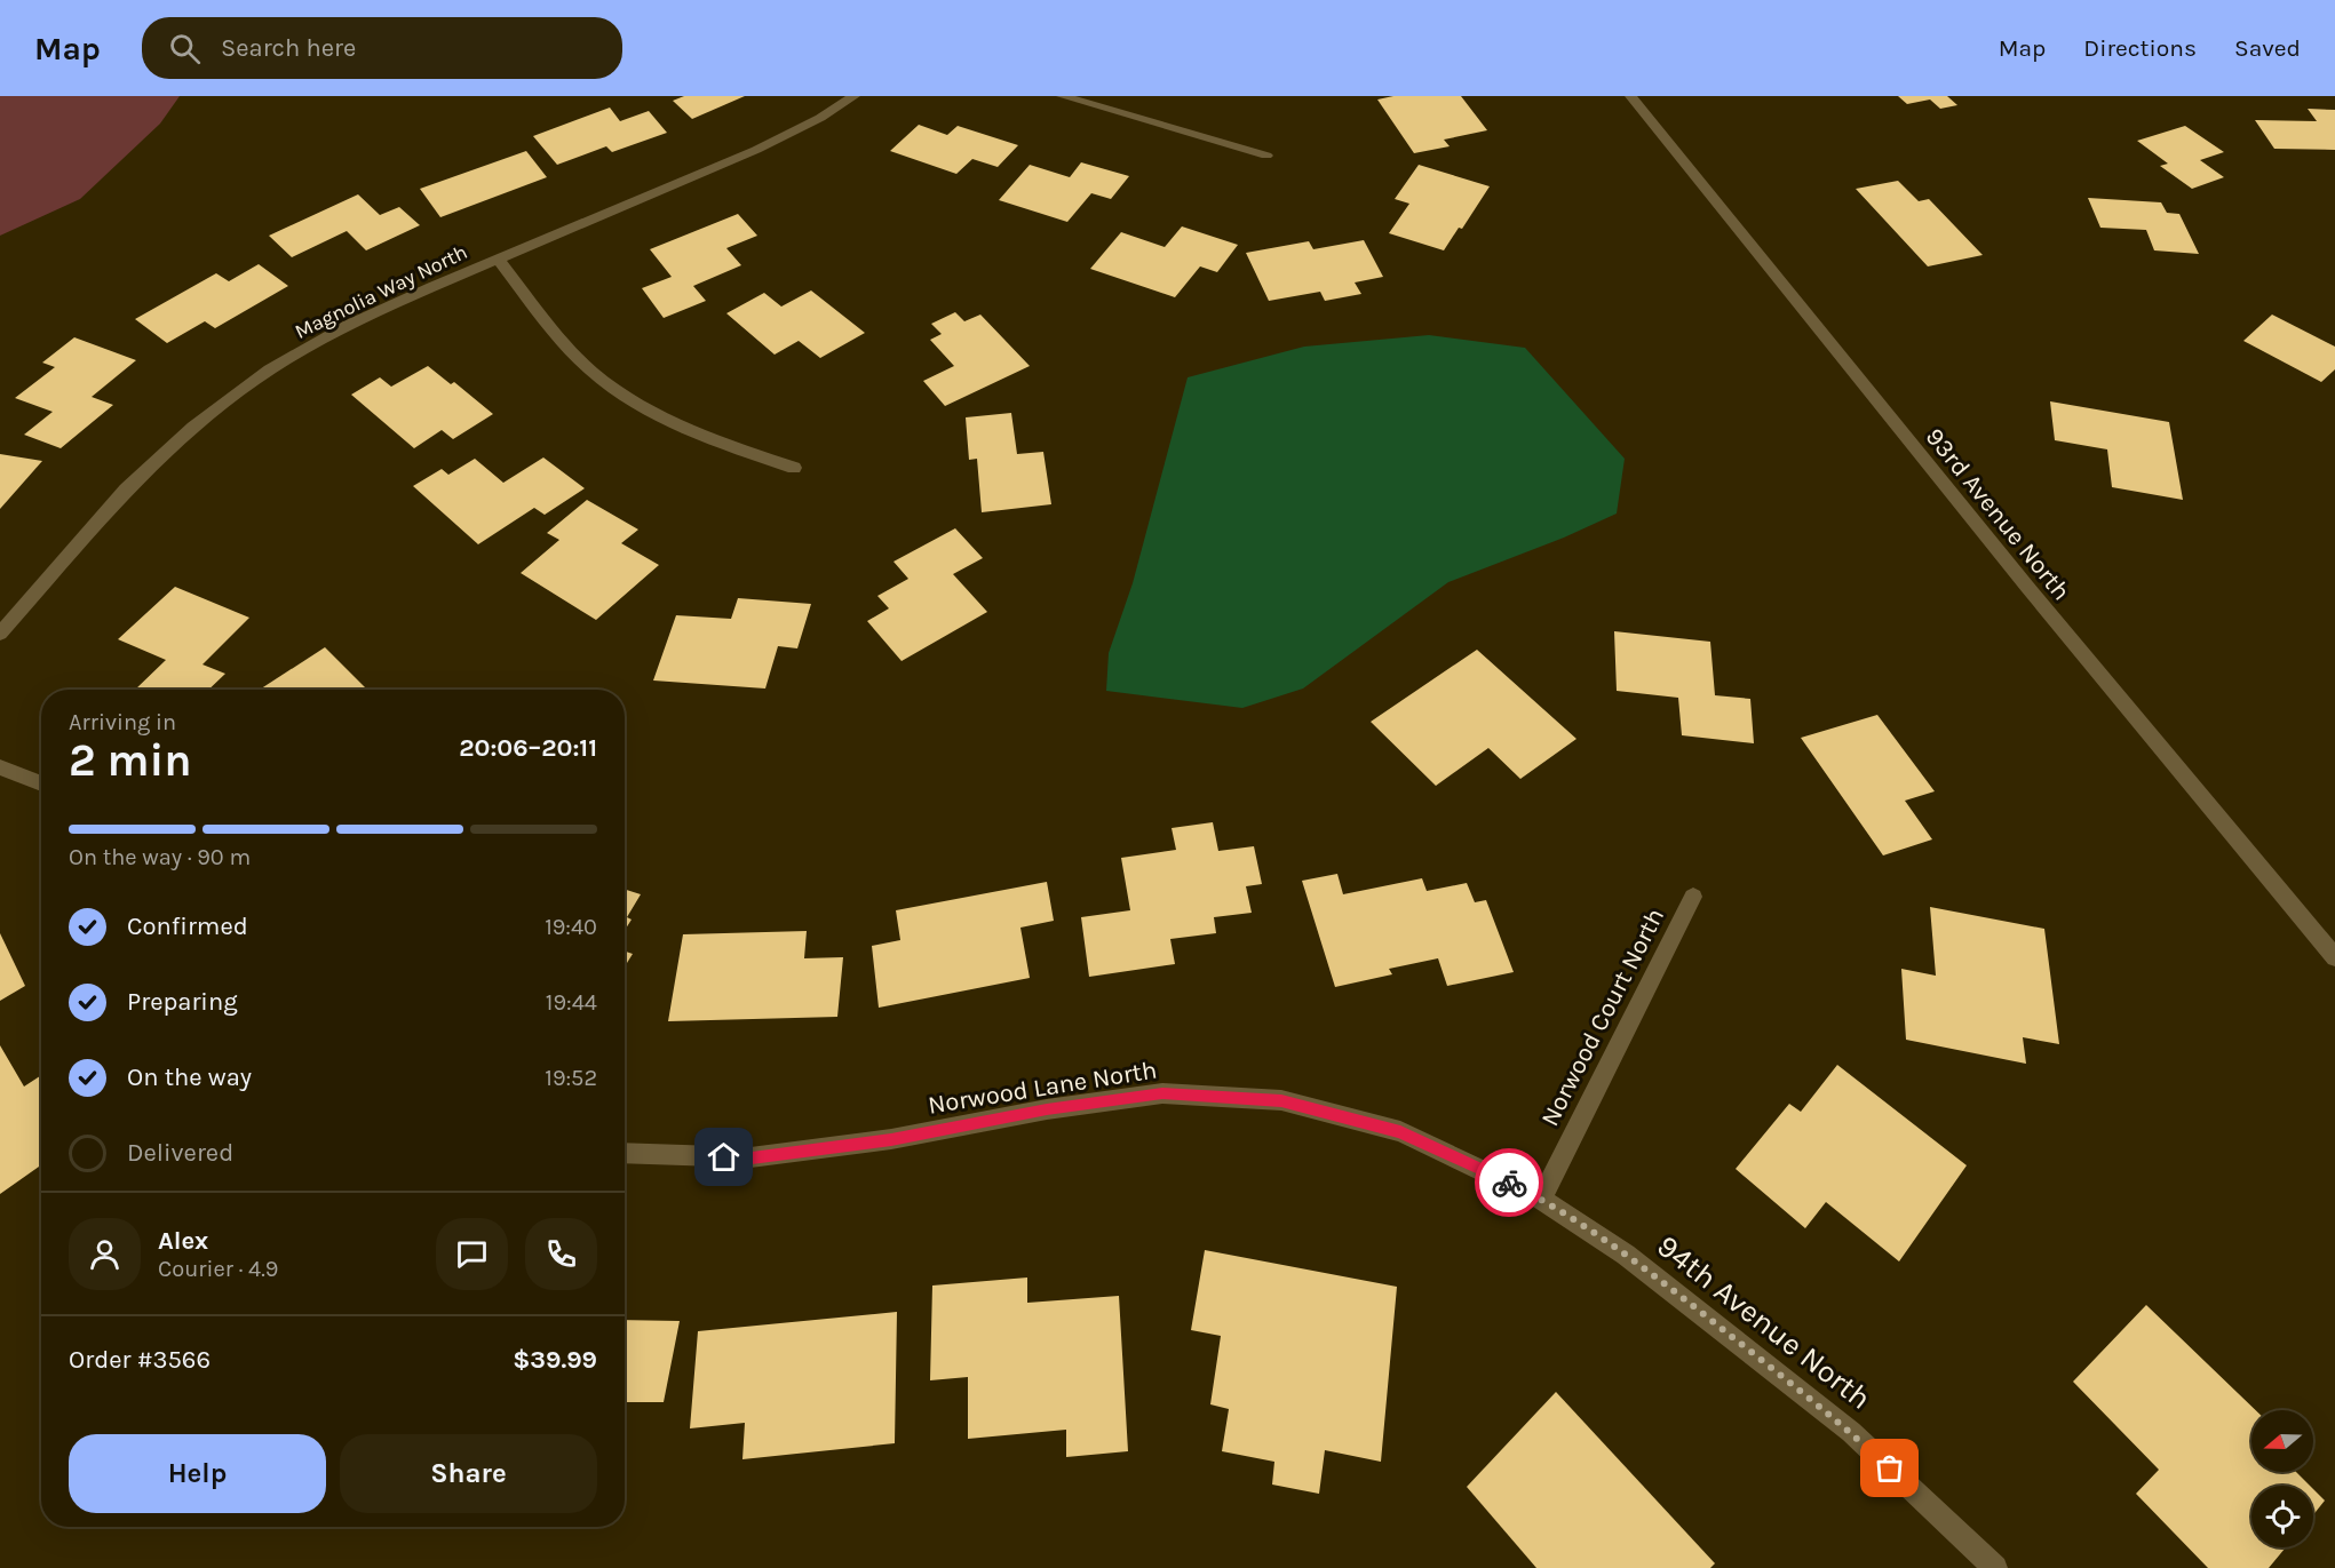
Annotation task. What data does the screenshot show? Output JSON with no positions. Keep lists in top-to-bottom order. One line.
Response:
{"streets":{"street":["Magnolia Way North","93rd Avenue North","Norwood Court North","Norwood Lane North","94th Avenue North"]},"crossings":[["Norwood Court North","Norwood Lane North"],["Norwood Court North","94th Avenue North"],["Norwood Lane North","94th Avenue North"]],"north":"left","page":{"header":"Map","search":"Search here","nav":["Map","Directions","Saved"],"heading":["2 min","Arriving in","20:06–20:11"],"panel":["Alex","Courier · 4.9","Order #3566","$39.99"],"bar":"On the way · 90 m","list":[["Confirmed","19:40"],["Preparing","19:44"],["On the way","19:52"],"Delivered"],"buttons":["Help","Share"]}}
